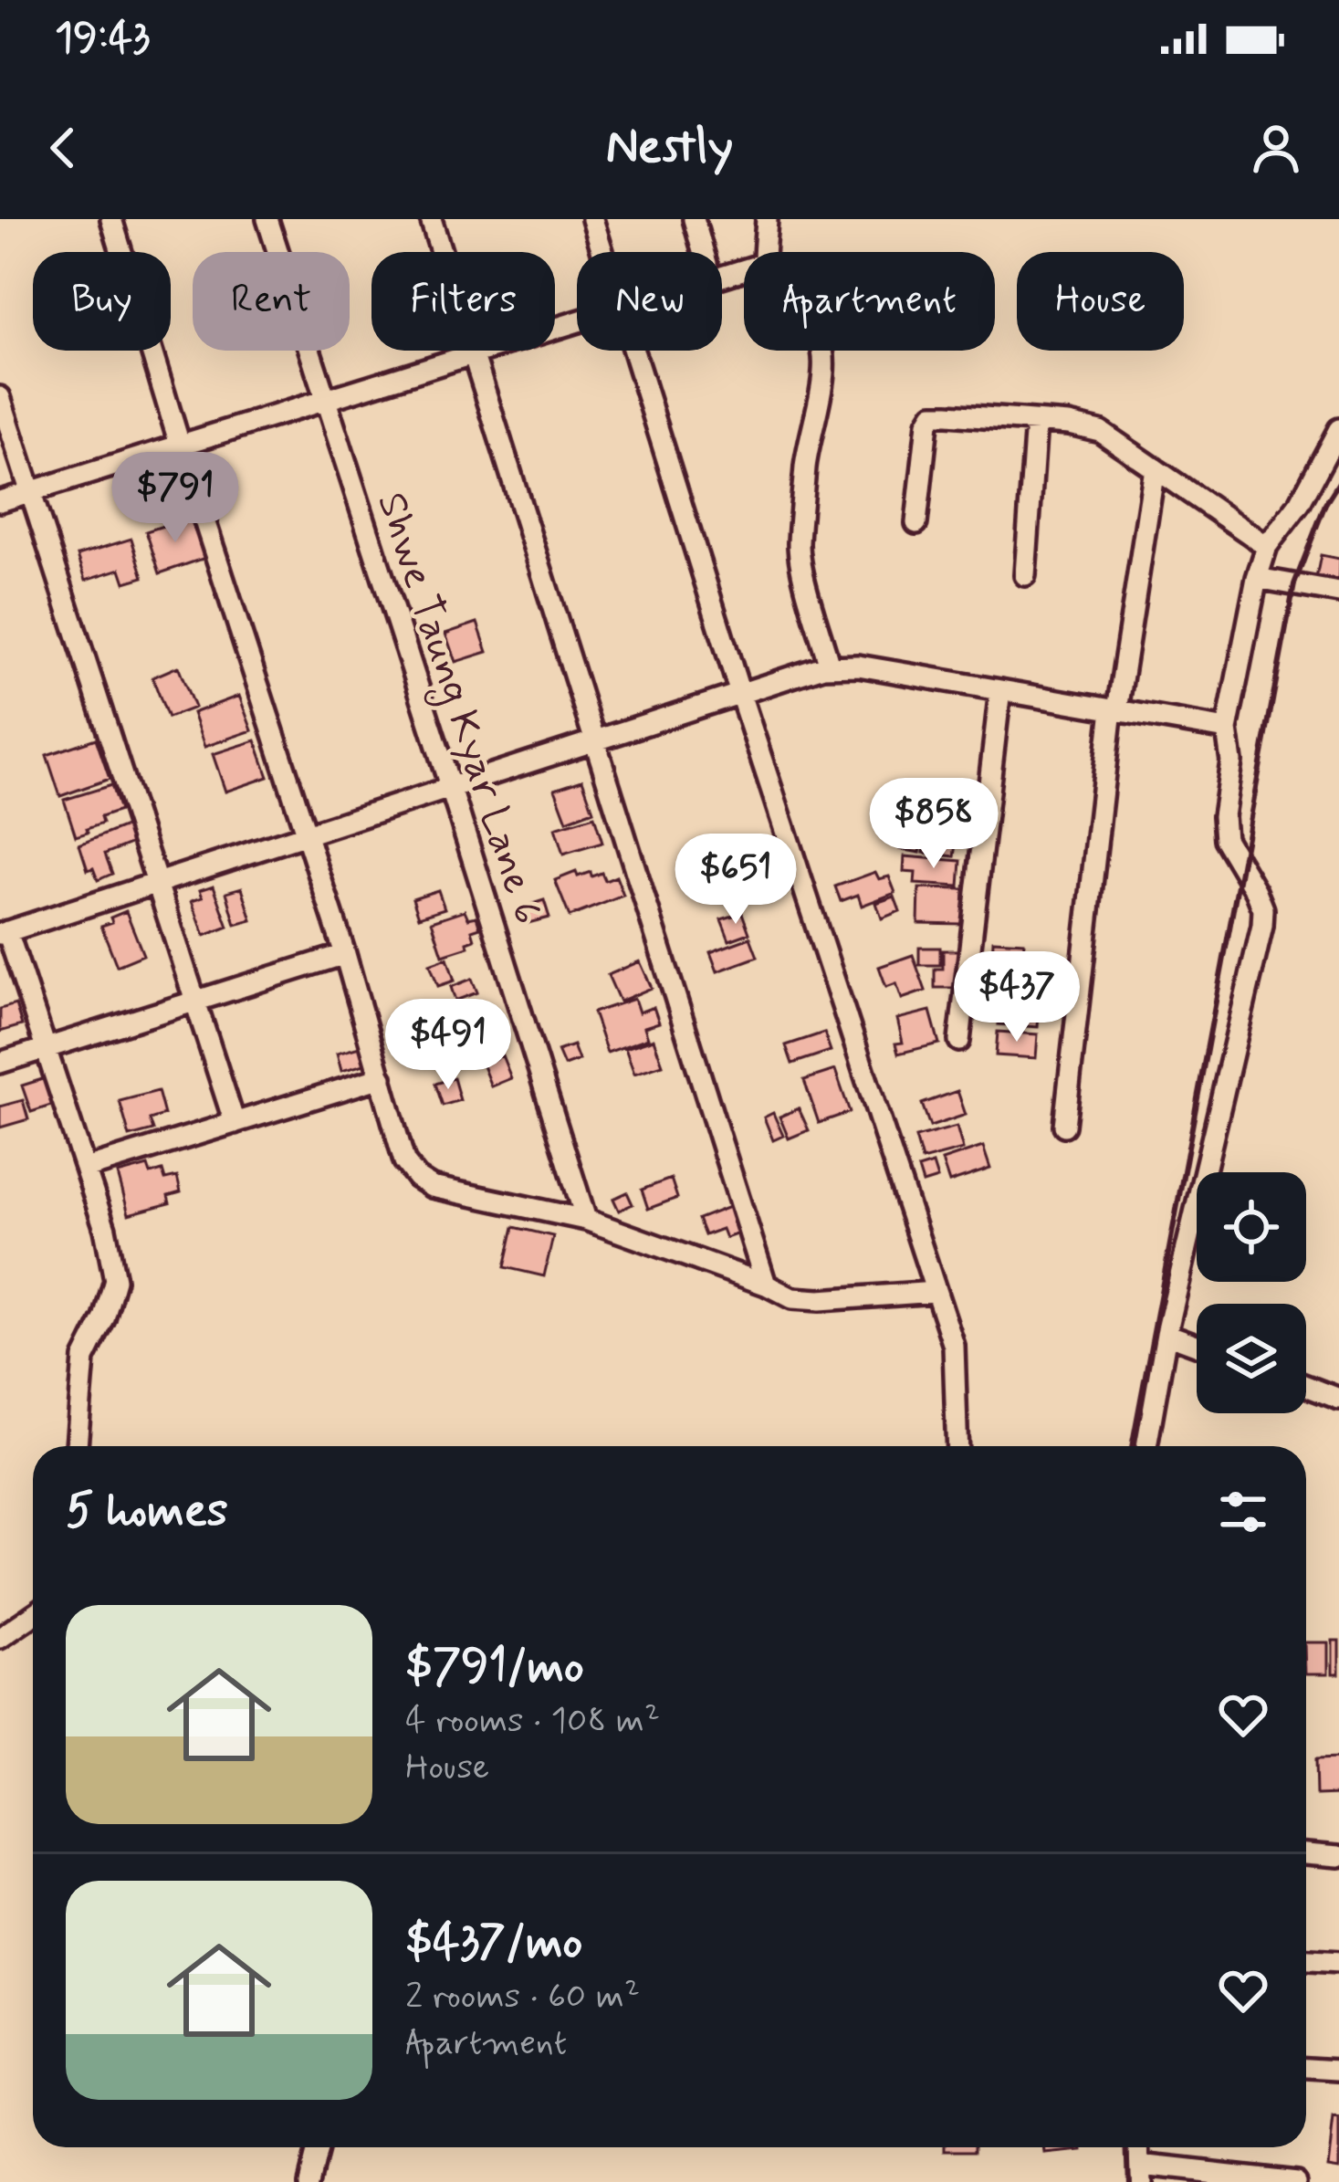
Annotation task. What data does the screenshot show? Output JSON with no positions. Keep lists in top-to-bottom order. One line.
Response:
{"streets":{"street":["Shwe Taung Kyar Lane 6"]},"page":{"status":"19:43","header":"Nestly","chip":["Buy","Rent","Filters","New","Apartment","House"],"price":["$791","$858","$651","$437","$491"],"heading":"5 homes","list":[{"name":"$791/mo","note":"4 rooms · 108 m² · House"},{"name":"$437/mo","note":"2 rooms · 60 m² · Apartment"}]}}
